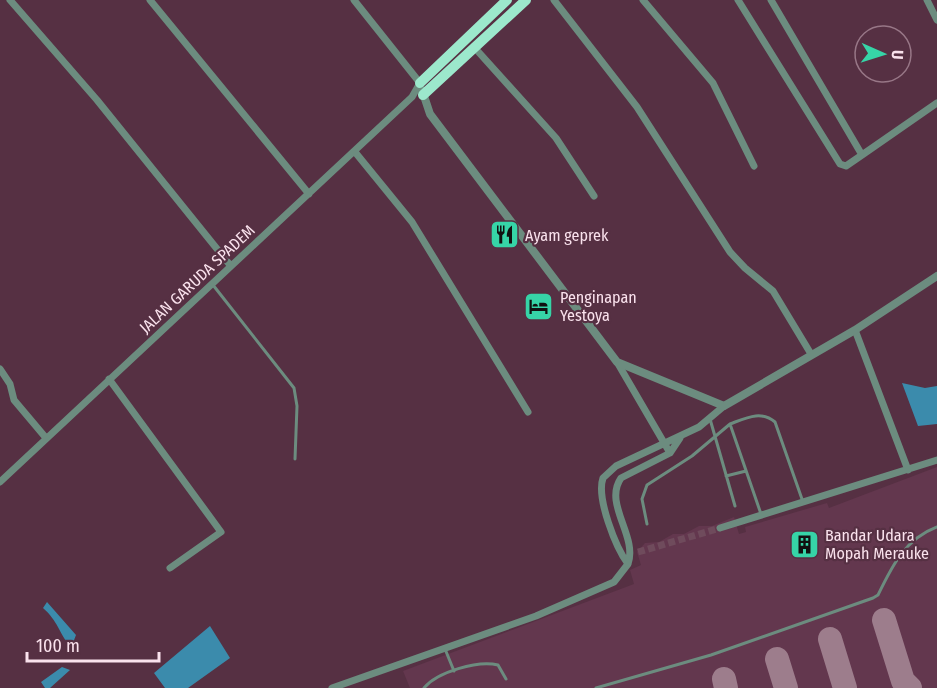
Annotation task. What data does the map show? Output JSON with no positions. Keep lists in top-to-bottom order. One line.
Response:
{"streets":{"street":["JALAN GARUDA SPADEM"]},"places":{"restaurant":["Ayam geprek"],"hotel":["Penginapan Yestoya"],"building":["Bandar Udara Mopah Merauke"]},"scale_bar":"100 m","north":"right"}
